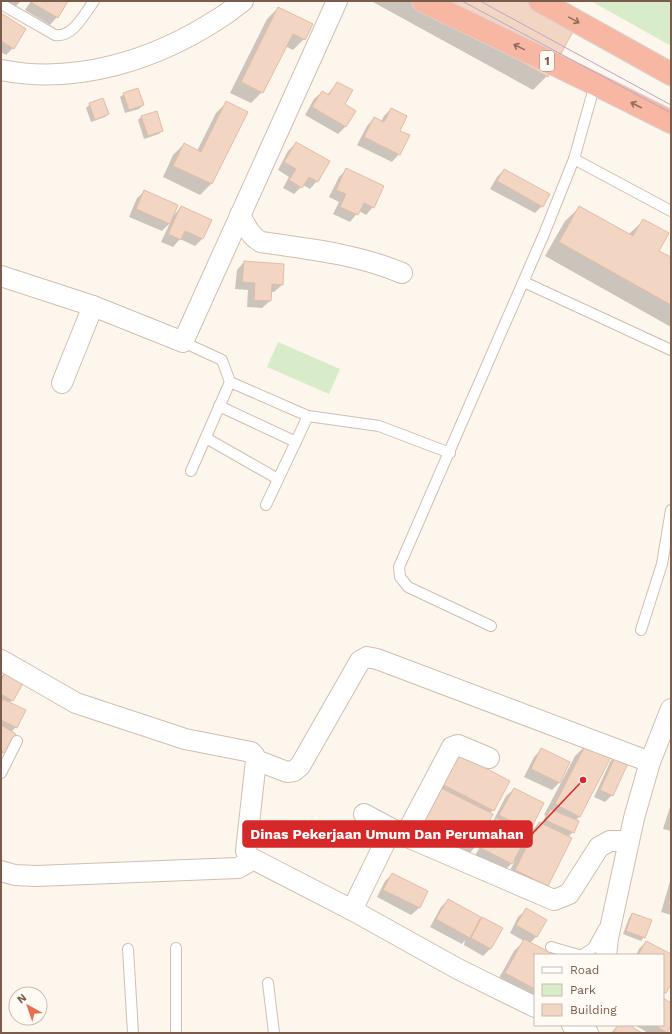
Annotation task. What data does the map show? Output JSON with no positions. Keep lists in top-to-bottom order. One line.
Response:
{"streets":{"highway":["1"]},"places":["Dinas Pekerjaan Umum Dan Perumahan"],"legend":["Road","Park","Building"],"north":"top left"}
